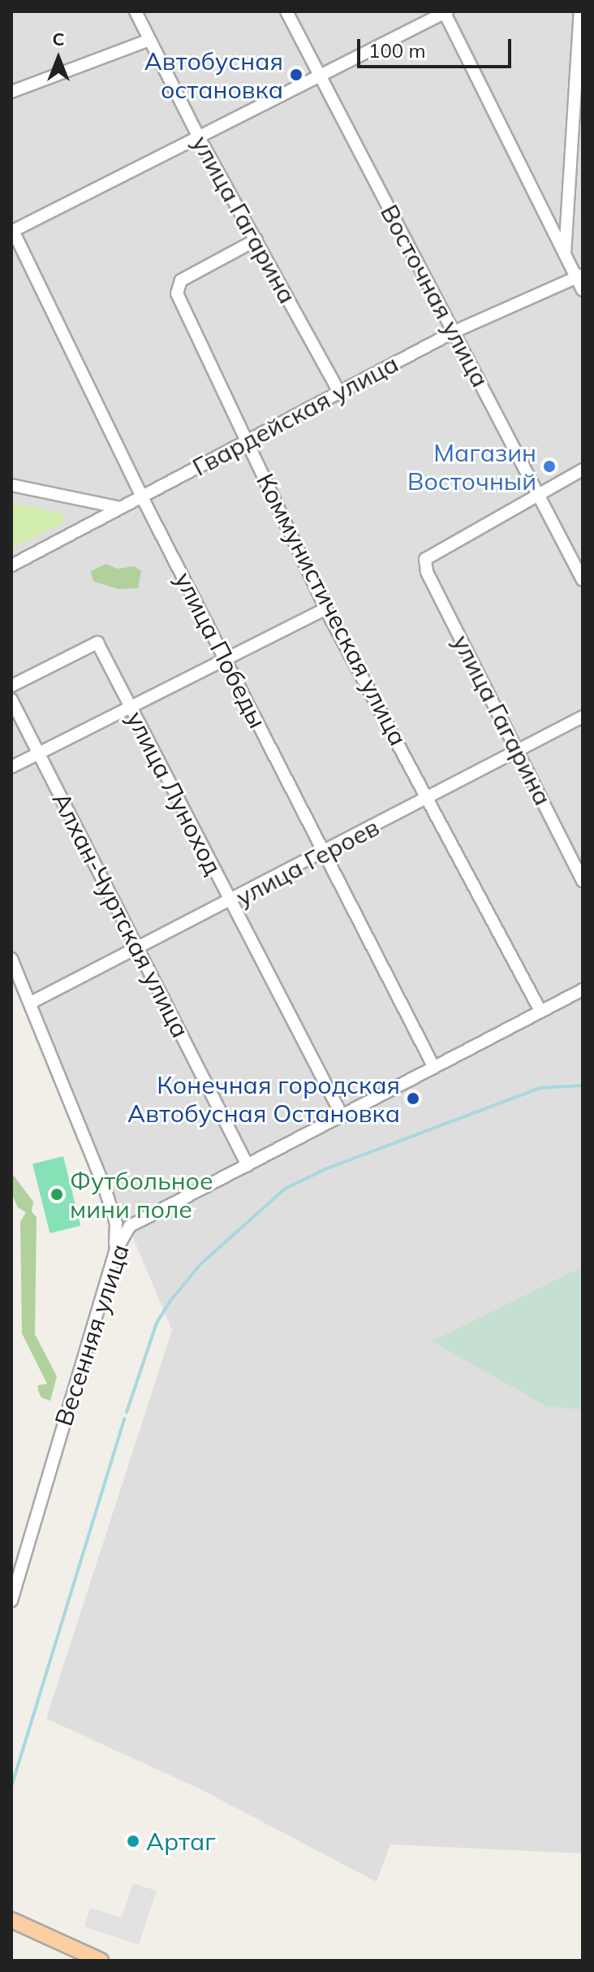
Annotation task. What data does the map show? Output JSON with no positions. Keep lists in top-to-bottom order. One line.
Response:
{"streets":{"street":["улица Гагарина","Восточная улица","Гвардейская улица","Коммунистическая улица","улица Победы","улица Луноход","улица Героев","Алхан-Чуртская улица","Весенняя улица"]},"crossings":[["улица Гагарина","Восточная улица"],["улица Гагарина","Гвардейская улица"],["улица Гагарина","Коммунистическая улица"],["улица Гагарина","улица Героев"],["Восточная улица","Гвардейская улица"],["Гвардейская улица","Коммунистическая улица"],["Гвардейская улица","улица Победы"],["Коммунистическая улица","улица Героев"],["Коммунистическая улица","Весенняя улица"],["улица Победы","улица Героев"],["улица Победы","Весенняя улица"],["улица Луноход","улица Героев"],["улица Луноход","Весенняя улица"],["улица Героев","Алхан-Чуртская улица"],["Алхан-Чуртская улица","Весенняя улица"]],"places":["Автобусная остановка","Магазин Восточный","Конечная городская Автобусная Остановка","Футбольное мини поле","Артаг"],"scale_bar":"100 m","north":"top"}
